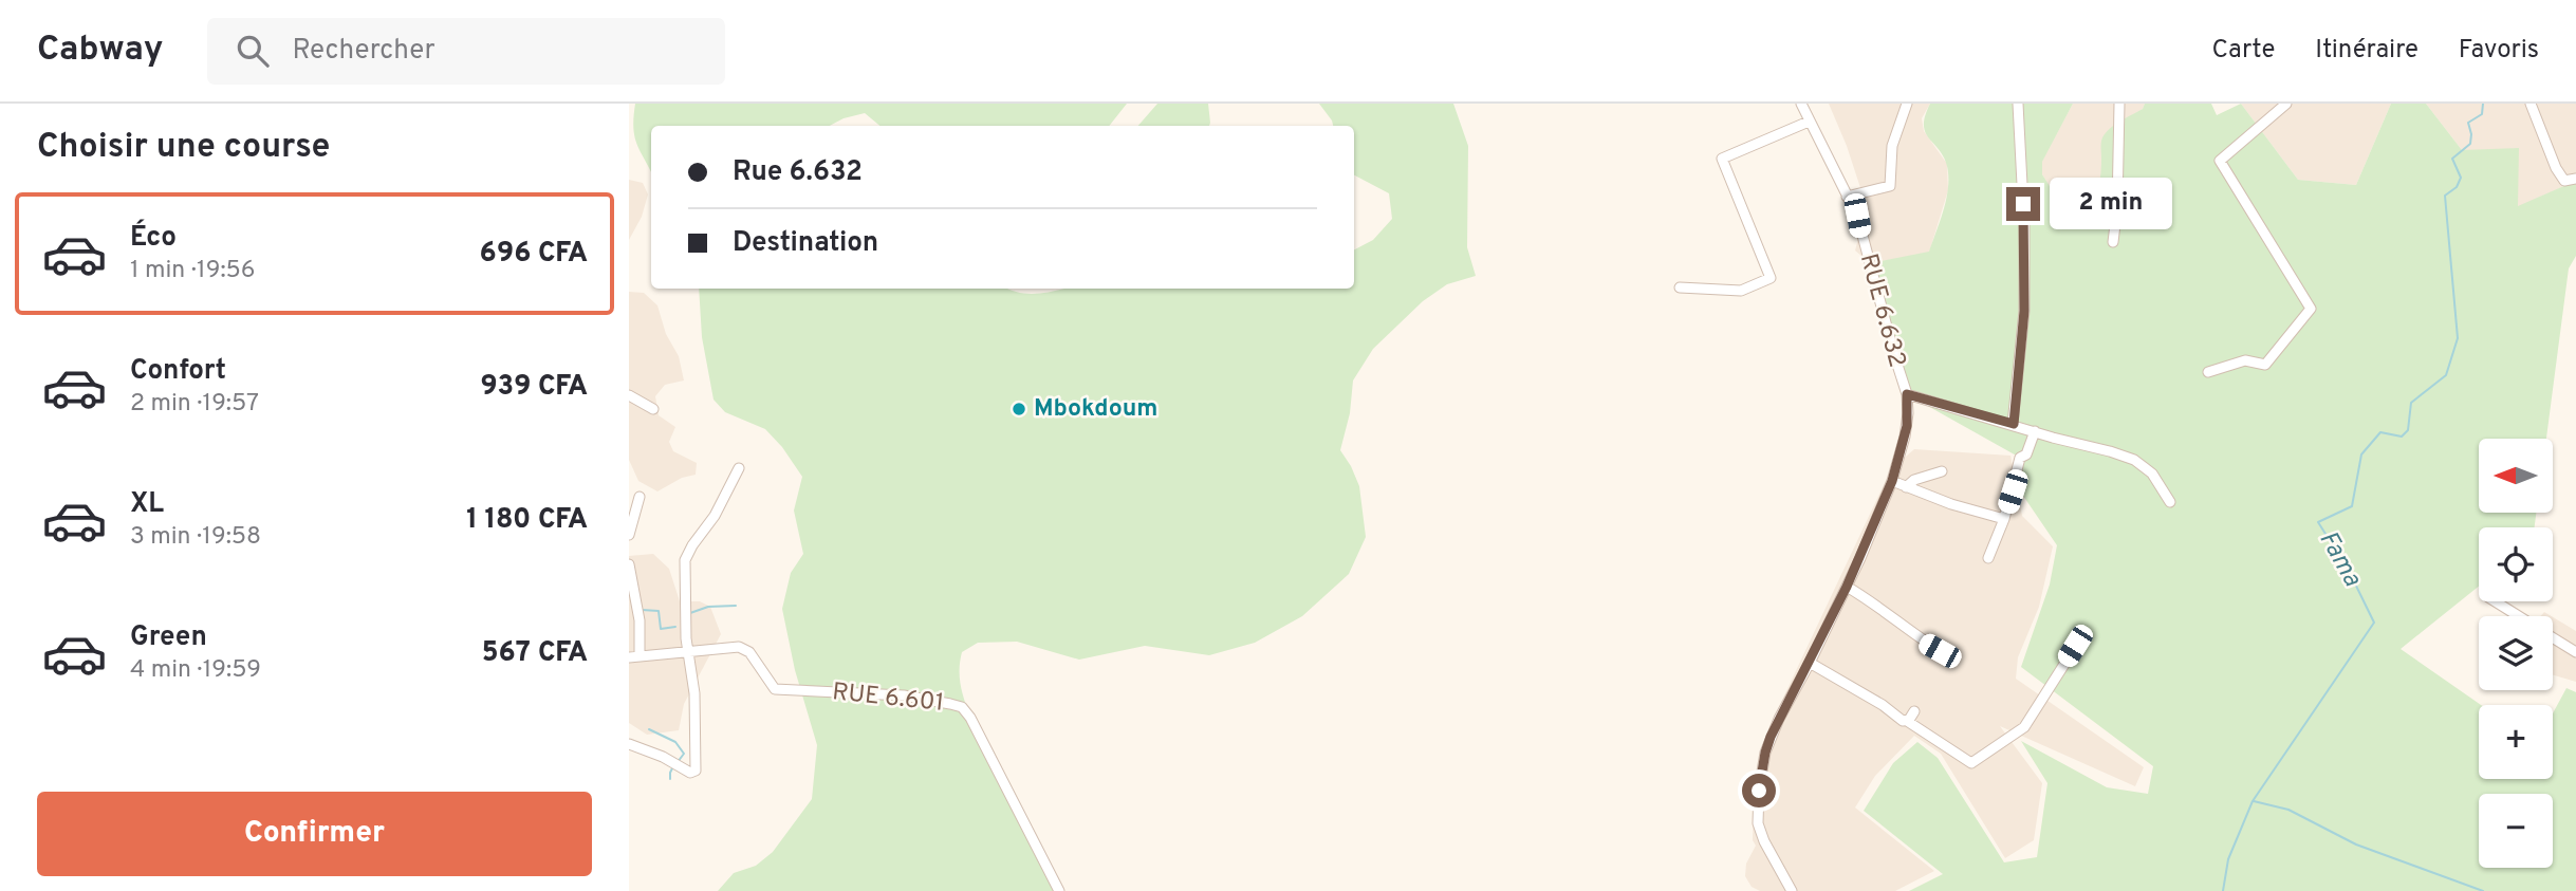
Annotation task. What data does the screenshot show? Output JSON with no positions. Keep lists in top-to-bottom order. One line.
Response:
{"streets":{"street":["RUE 6.632","RUE 6.601"]},"water":["Fama"],"places":["Mbokdoum"],"north":"left","page":{"header":"Cabway","search":"Rechercher","nav":["Carte","Itinéraire","Favoris"],"heading":"Choisir une course","banner":["Rue 6.632","Destination"],"bubble":"2 min","list":[{"name":"Éco","note":"1 min · 19:56","value":"696 CFA"},{"name":"Confort","note":"2 min · 19:57","value":"939 CFA"},{"name":"XL","note":"3 min · 19:58","value":"1 180 CFA"},{"name":"Green","note":"4 min · 19:59","value":"567 CFA"}],"map_buttons":["+","−"],"buttons":"Confirmer"}}
